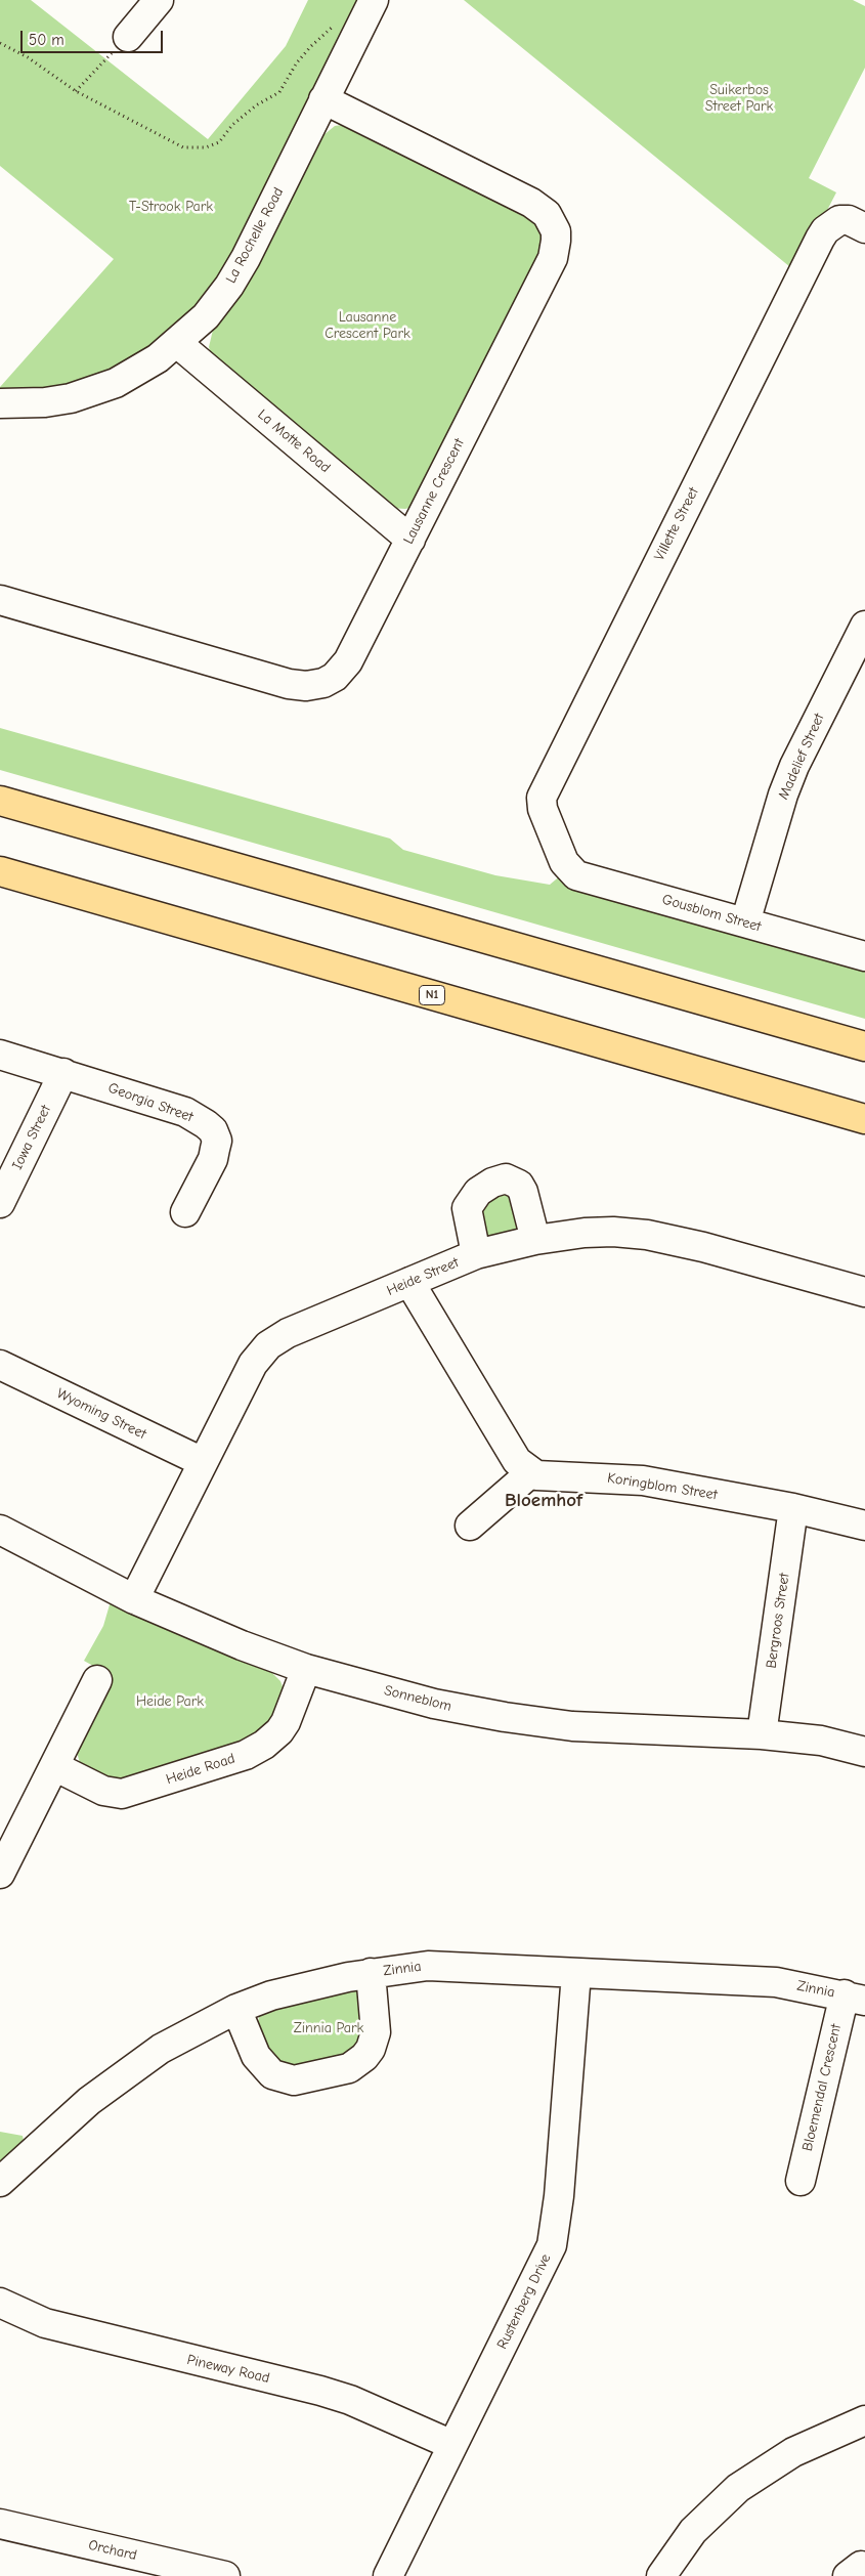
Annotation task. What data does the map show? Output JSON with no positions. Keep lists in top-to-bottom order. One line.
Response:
{"streets":{"highway":["N1"],"street":["La Rochelle Road","La Motte Road","Lausanne Crescent","Villette Street","Madelief Street","Gousblom Street","Georgia Street","Iowa Street","Heide Street","Wyoming Street","Koringblom Street","Bergroos Street","Sonneblom","Heide Road","Zinnia","Bloemendal Crescent","Rustenberg Drive","Pineway Road","Orchard"]},"crossings":[["La Rochelle Road","La Motte Road"],["La Rochelle Road","Lausanne Crescent"],["La Motte Road","Lausanne Crescent"],["Villette Street","Gousblom Street"],["Madelief Street","Gousblom Street"],["Georgia Street","Iowa Street"],["Heide Street","Wyoming Street"],["Heide Street","Sonneblom"],["Koringblom Street","Bergroos Street"],["Bergroos Street","Sonneblom"],["Sonneblom","Heide Road"],["Zinnia","Bloemendal Crescent"],["Zinnia","Rustenberg Drive"],["Rustenberg Drive","Pineway Road"]],"districts":["Bloemhof"],"parks":["Suikerbos Street Park","T-Strook Park","Lausanne Crescent Park","Heide Park","Zinnia Park"],"scale_bar":"50 m"}
